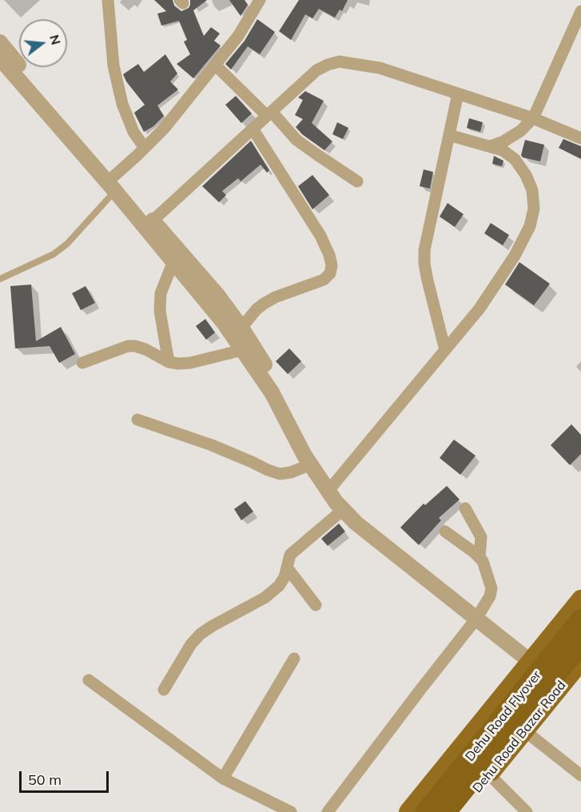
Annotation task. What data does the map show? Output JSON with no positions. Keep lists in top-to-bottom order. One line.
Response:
{"streets":{"highway":["Dehu Road Flyover"],"main road":["Dehu Road Bazar Road"]},"scale_bar":"50 m","north":"right"}
